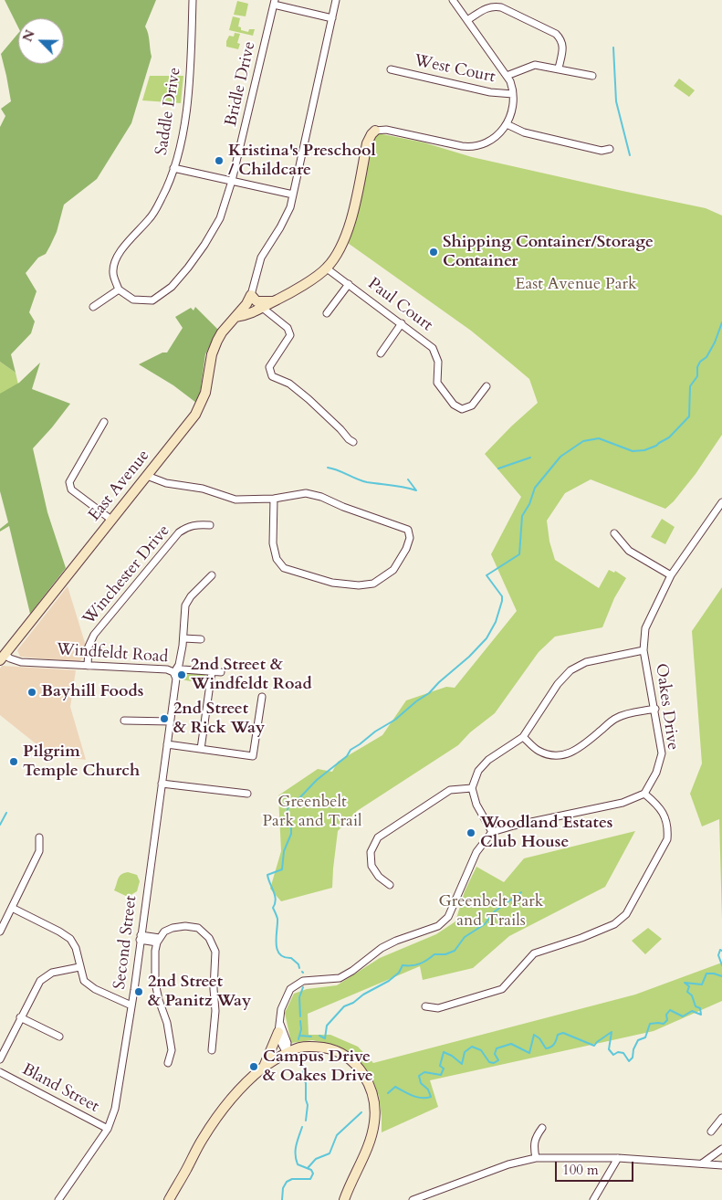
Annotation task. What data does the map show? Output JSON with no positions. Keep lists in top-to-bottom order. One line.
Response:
{"streets":{"street":["West Court","Bridle Drive","Saddle Drive","Paul Court","East Avenue","Winchester Drive","Windfeldt Road","Oakes Drive","Second Street","Bland Street"]},"crossings":[["Bridle Drive","Saddle Drive"],["Paul Court","East Avenue"],["East Avenue","Windfeldt Road"],["Winchester Drive","Windfeldt Road"],["Windfeldt Road","Second Street"],["Second Street","Bland Street"]],"parks":["East Avenue Park","Greenbelt Park and Trail","Greenbelt Park and Trails"],"places":["Kristina's Preschool / Childcare","Shipping Container/Storage Container","2nd Street & Windfeldt Road","Bayhill Foods","2nd Street & Rick Way","Pilgrim Temple Church","Woodland Estates Club House","2nd Street & Panitz Way","Campus Drive & Oakes Drive"],"scale_bar":"100 m","north":"top left"}
